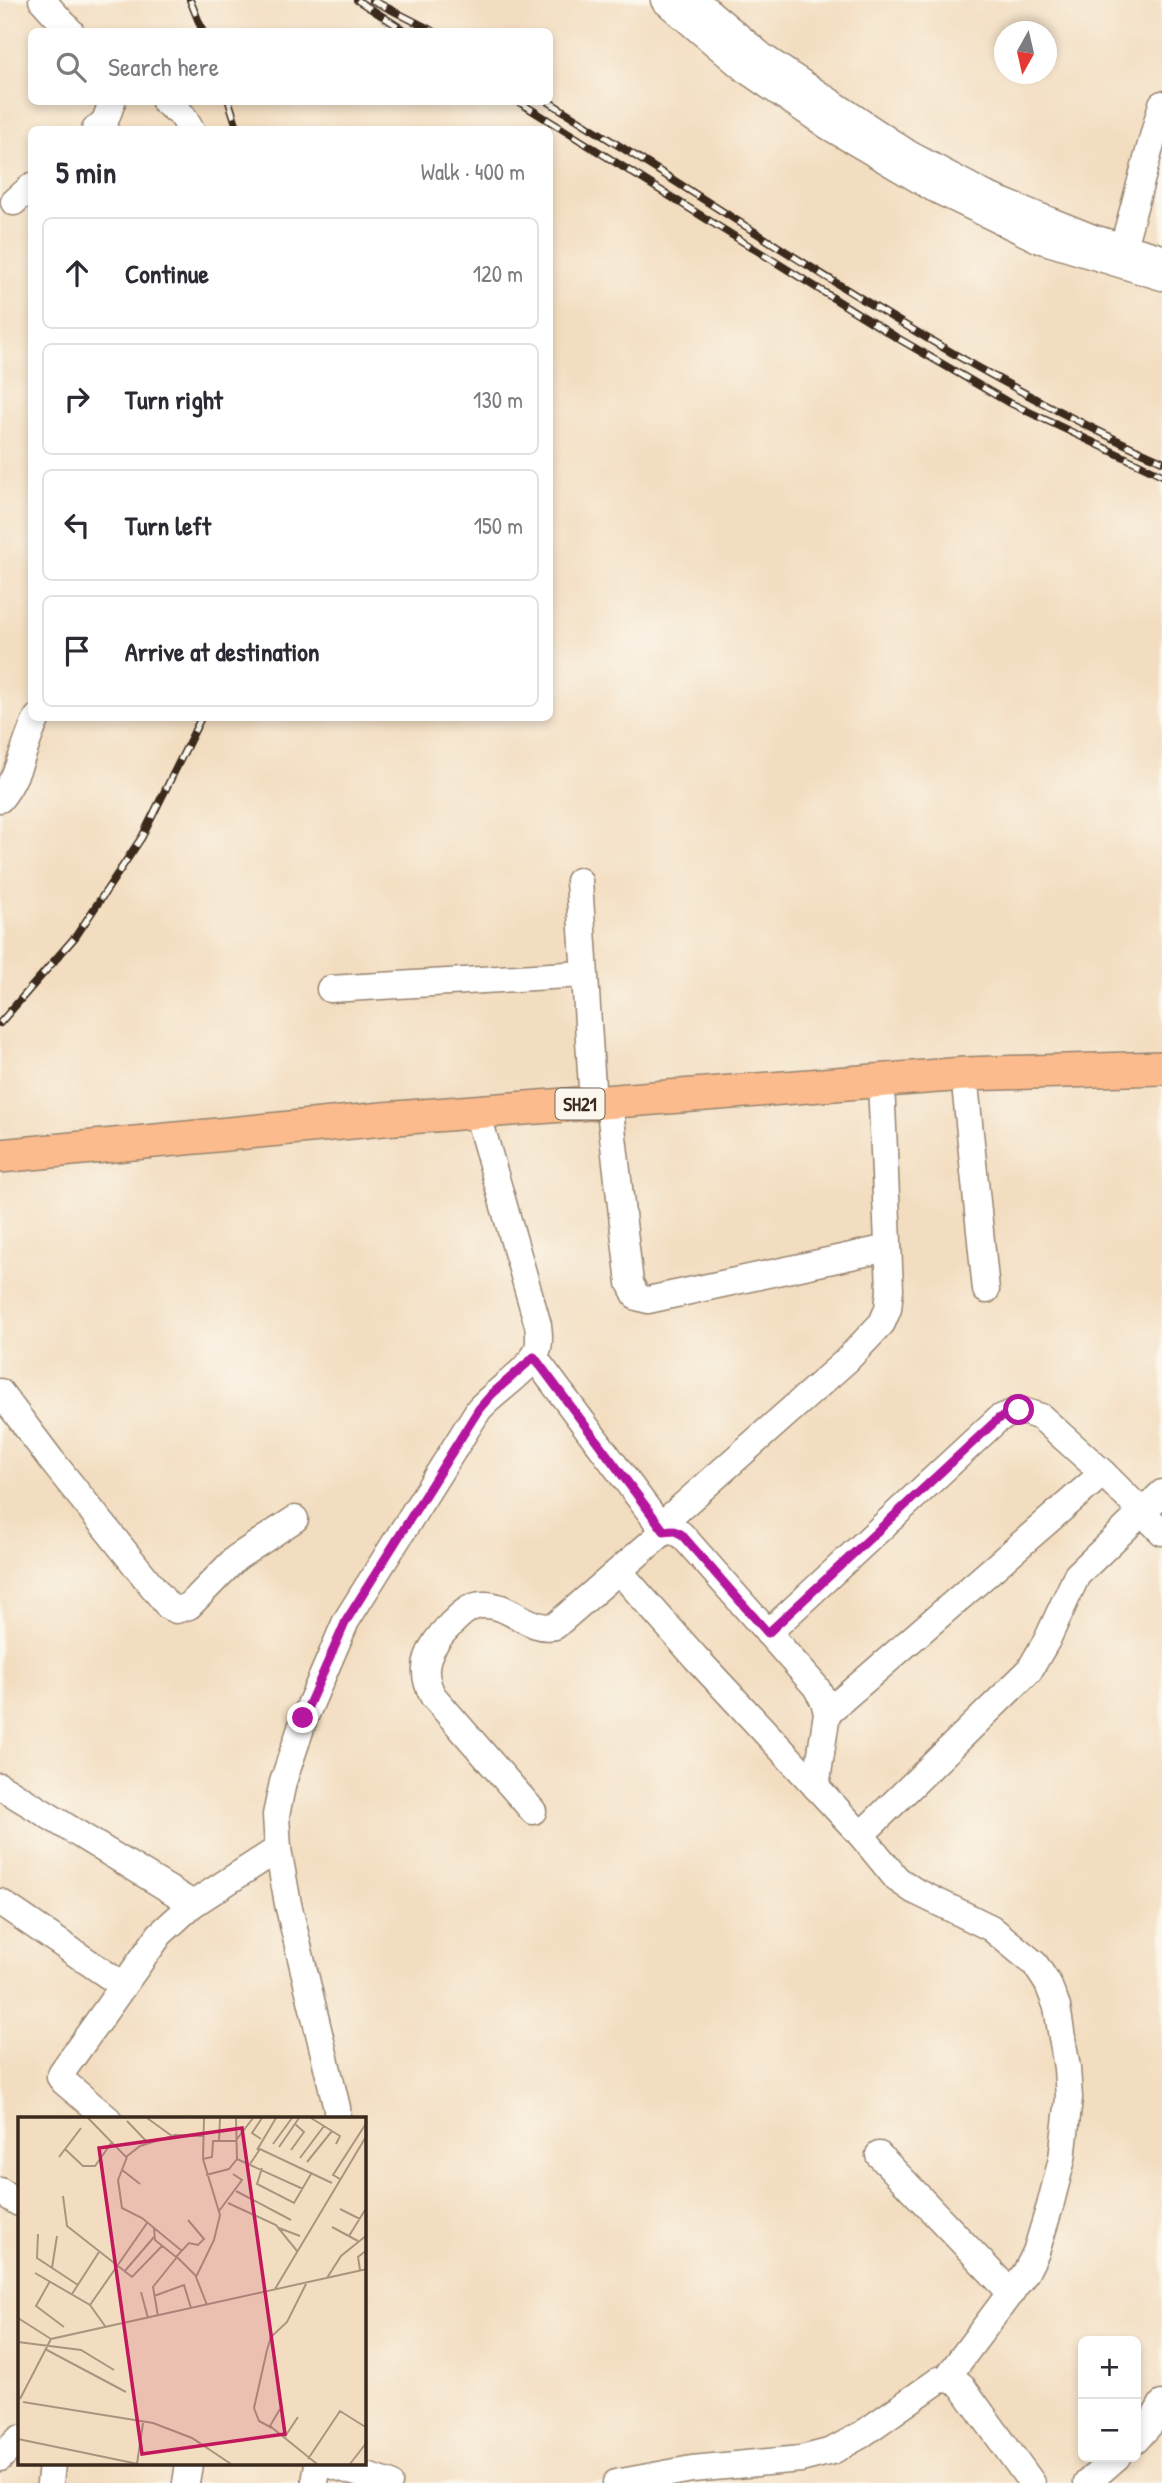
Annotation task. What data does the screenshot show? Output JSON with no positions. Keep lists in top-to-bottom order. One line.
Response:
{"streets":{"main road":["SH21"]},"north":"bottom","page":{"search":"Search here","heading":["5 min","Walk · 400 m"],"list":[["Continue","120 m"],["Turn right","130 m"],["Turn left","150 m"],"Arrive at destination"],"map_buttons":["+","−"]}}
